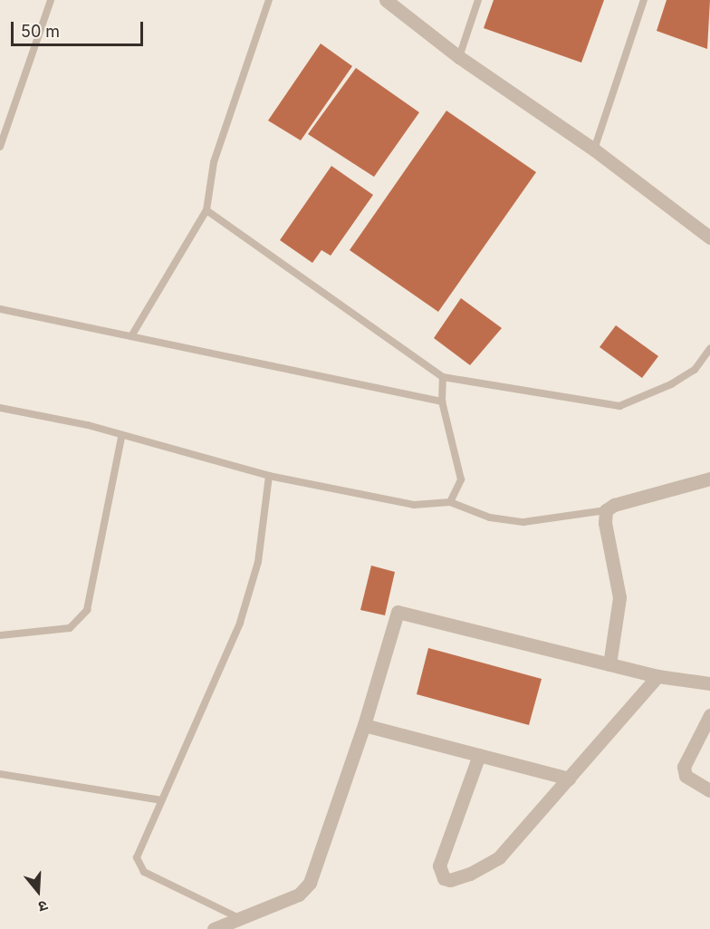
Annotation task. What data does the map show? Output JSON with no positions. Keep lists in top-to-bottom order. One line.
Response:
{"scale_bar":"50 m","north":"bottom"}
